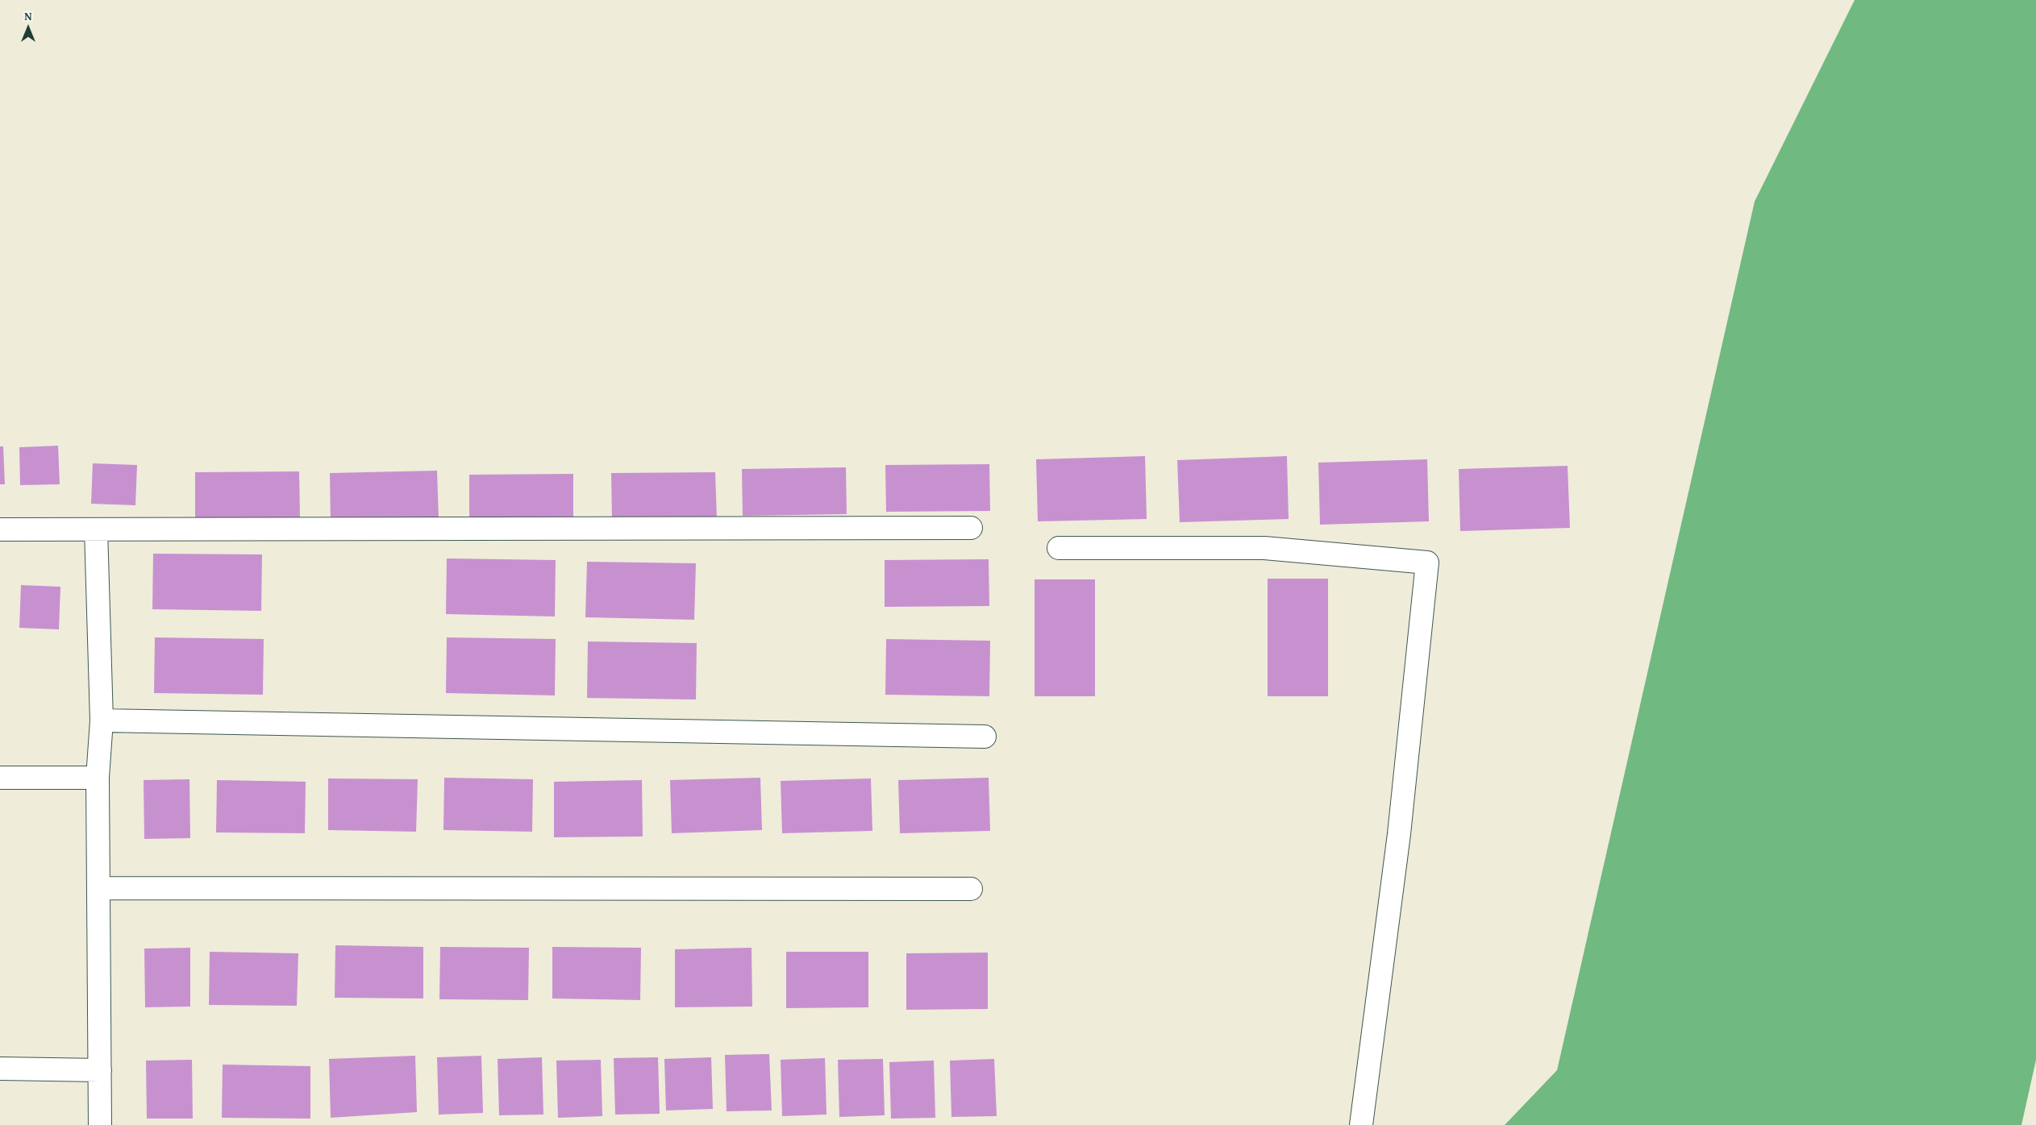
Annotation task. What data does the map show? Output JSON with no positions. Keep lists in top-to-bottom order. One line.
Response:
{"north":"top"}
